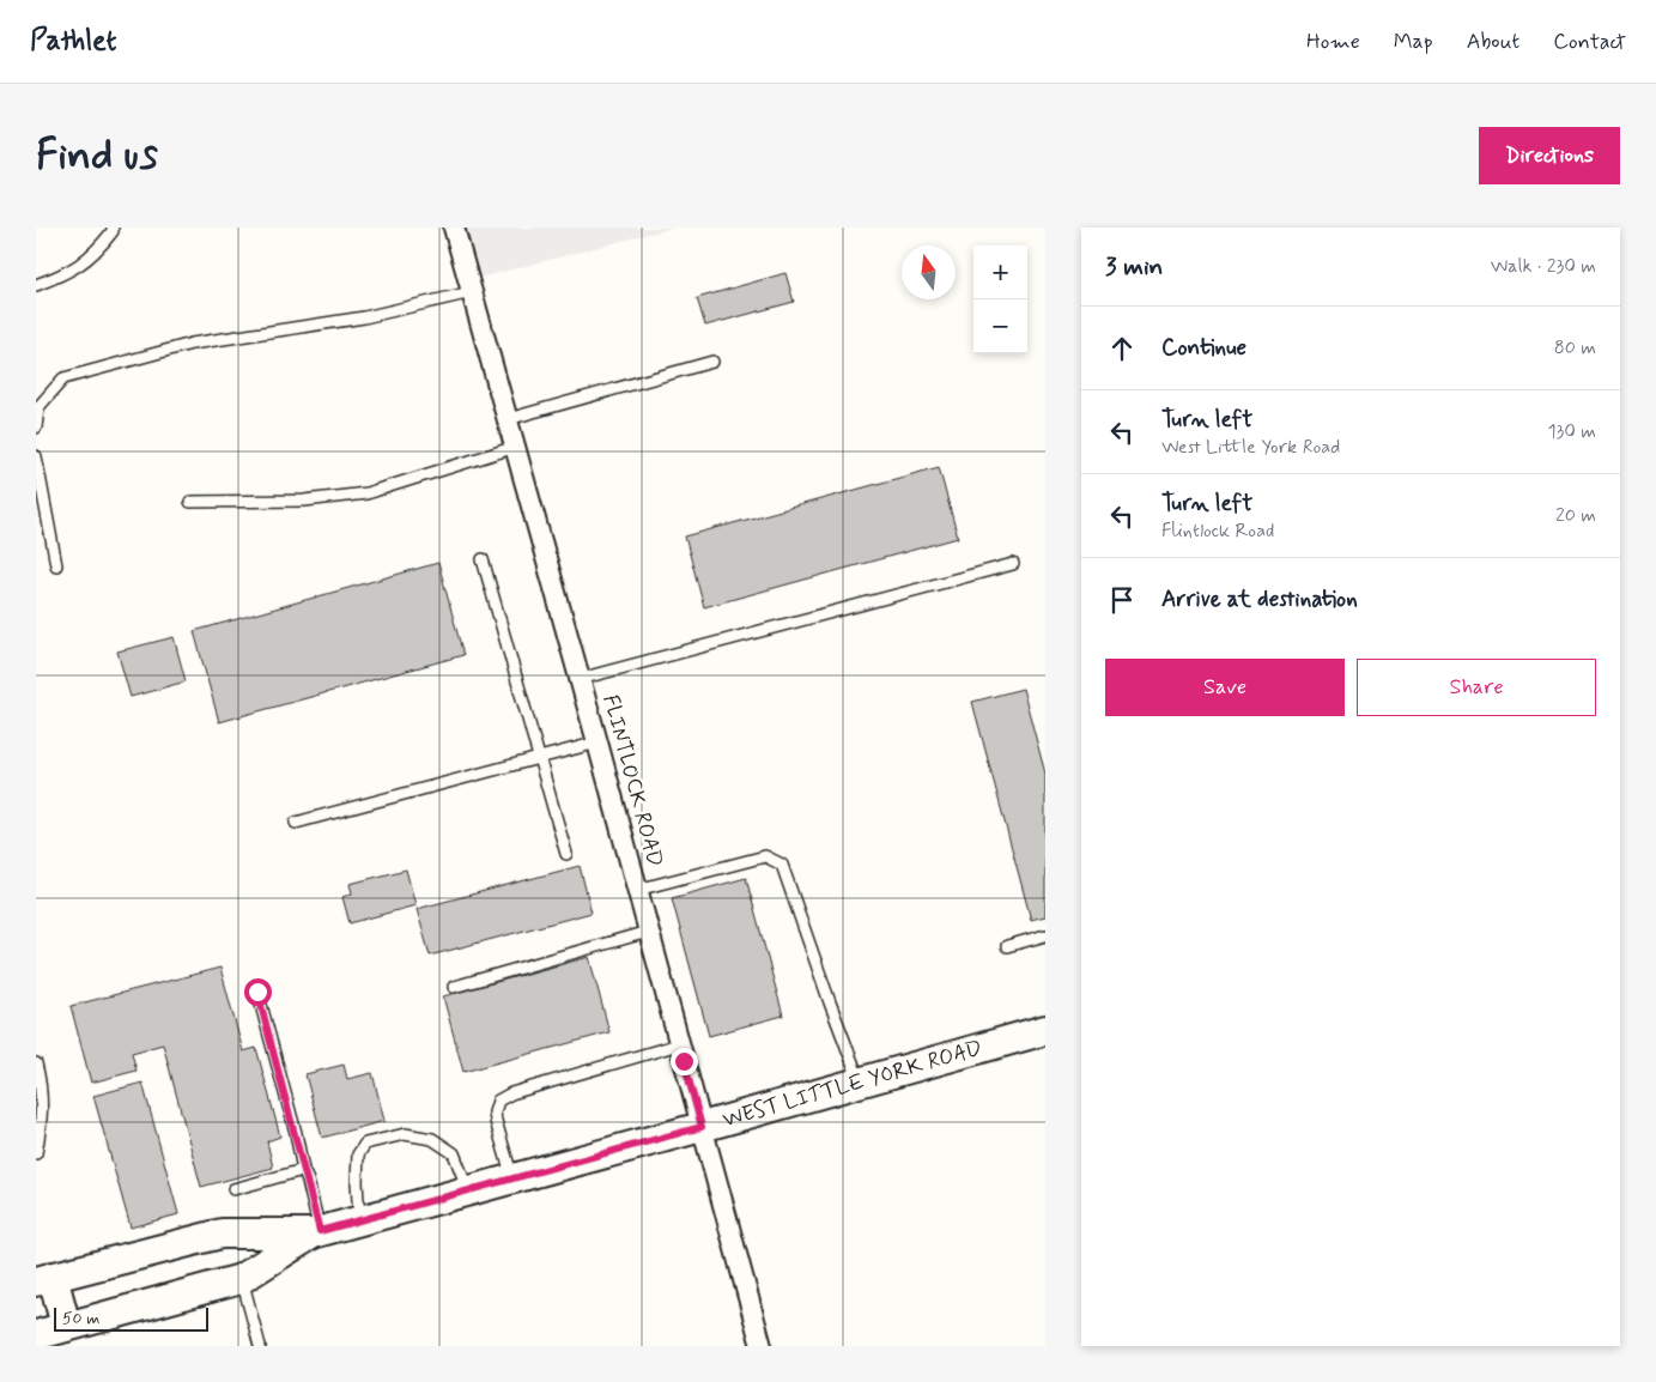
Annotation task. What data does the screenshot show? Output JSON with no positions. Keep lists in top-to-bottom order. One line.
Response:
{"streets":{"main road":["WEST LITTLE YORK ROAD"],"street":["FLINTLOCK ROAD"]},"crossings":[["FLINTLOCK ROAD","WEST LITTLE YORK ROAD"]],"scale_bar":"50 m","north":"top","page":{"header":"Pathlet","nav":["Home","Map","About","Contact"],"buttons":["Directions",["Save","Share"]],"title":"Find us","heading":["3 min","Walk · 230 m"],"map_buttons":["+","−"],"list":[["Continue","80 m"],["Turn left","West Little York Road","130 m"],["Turn left","Flintlock Road","20 m"],"Arrive at destination"],"scale":"50 m"}}
